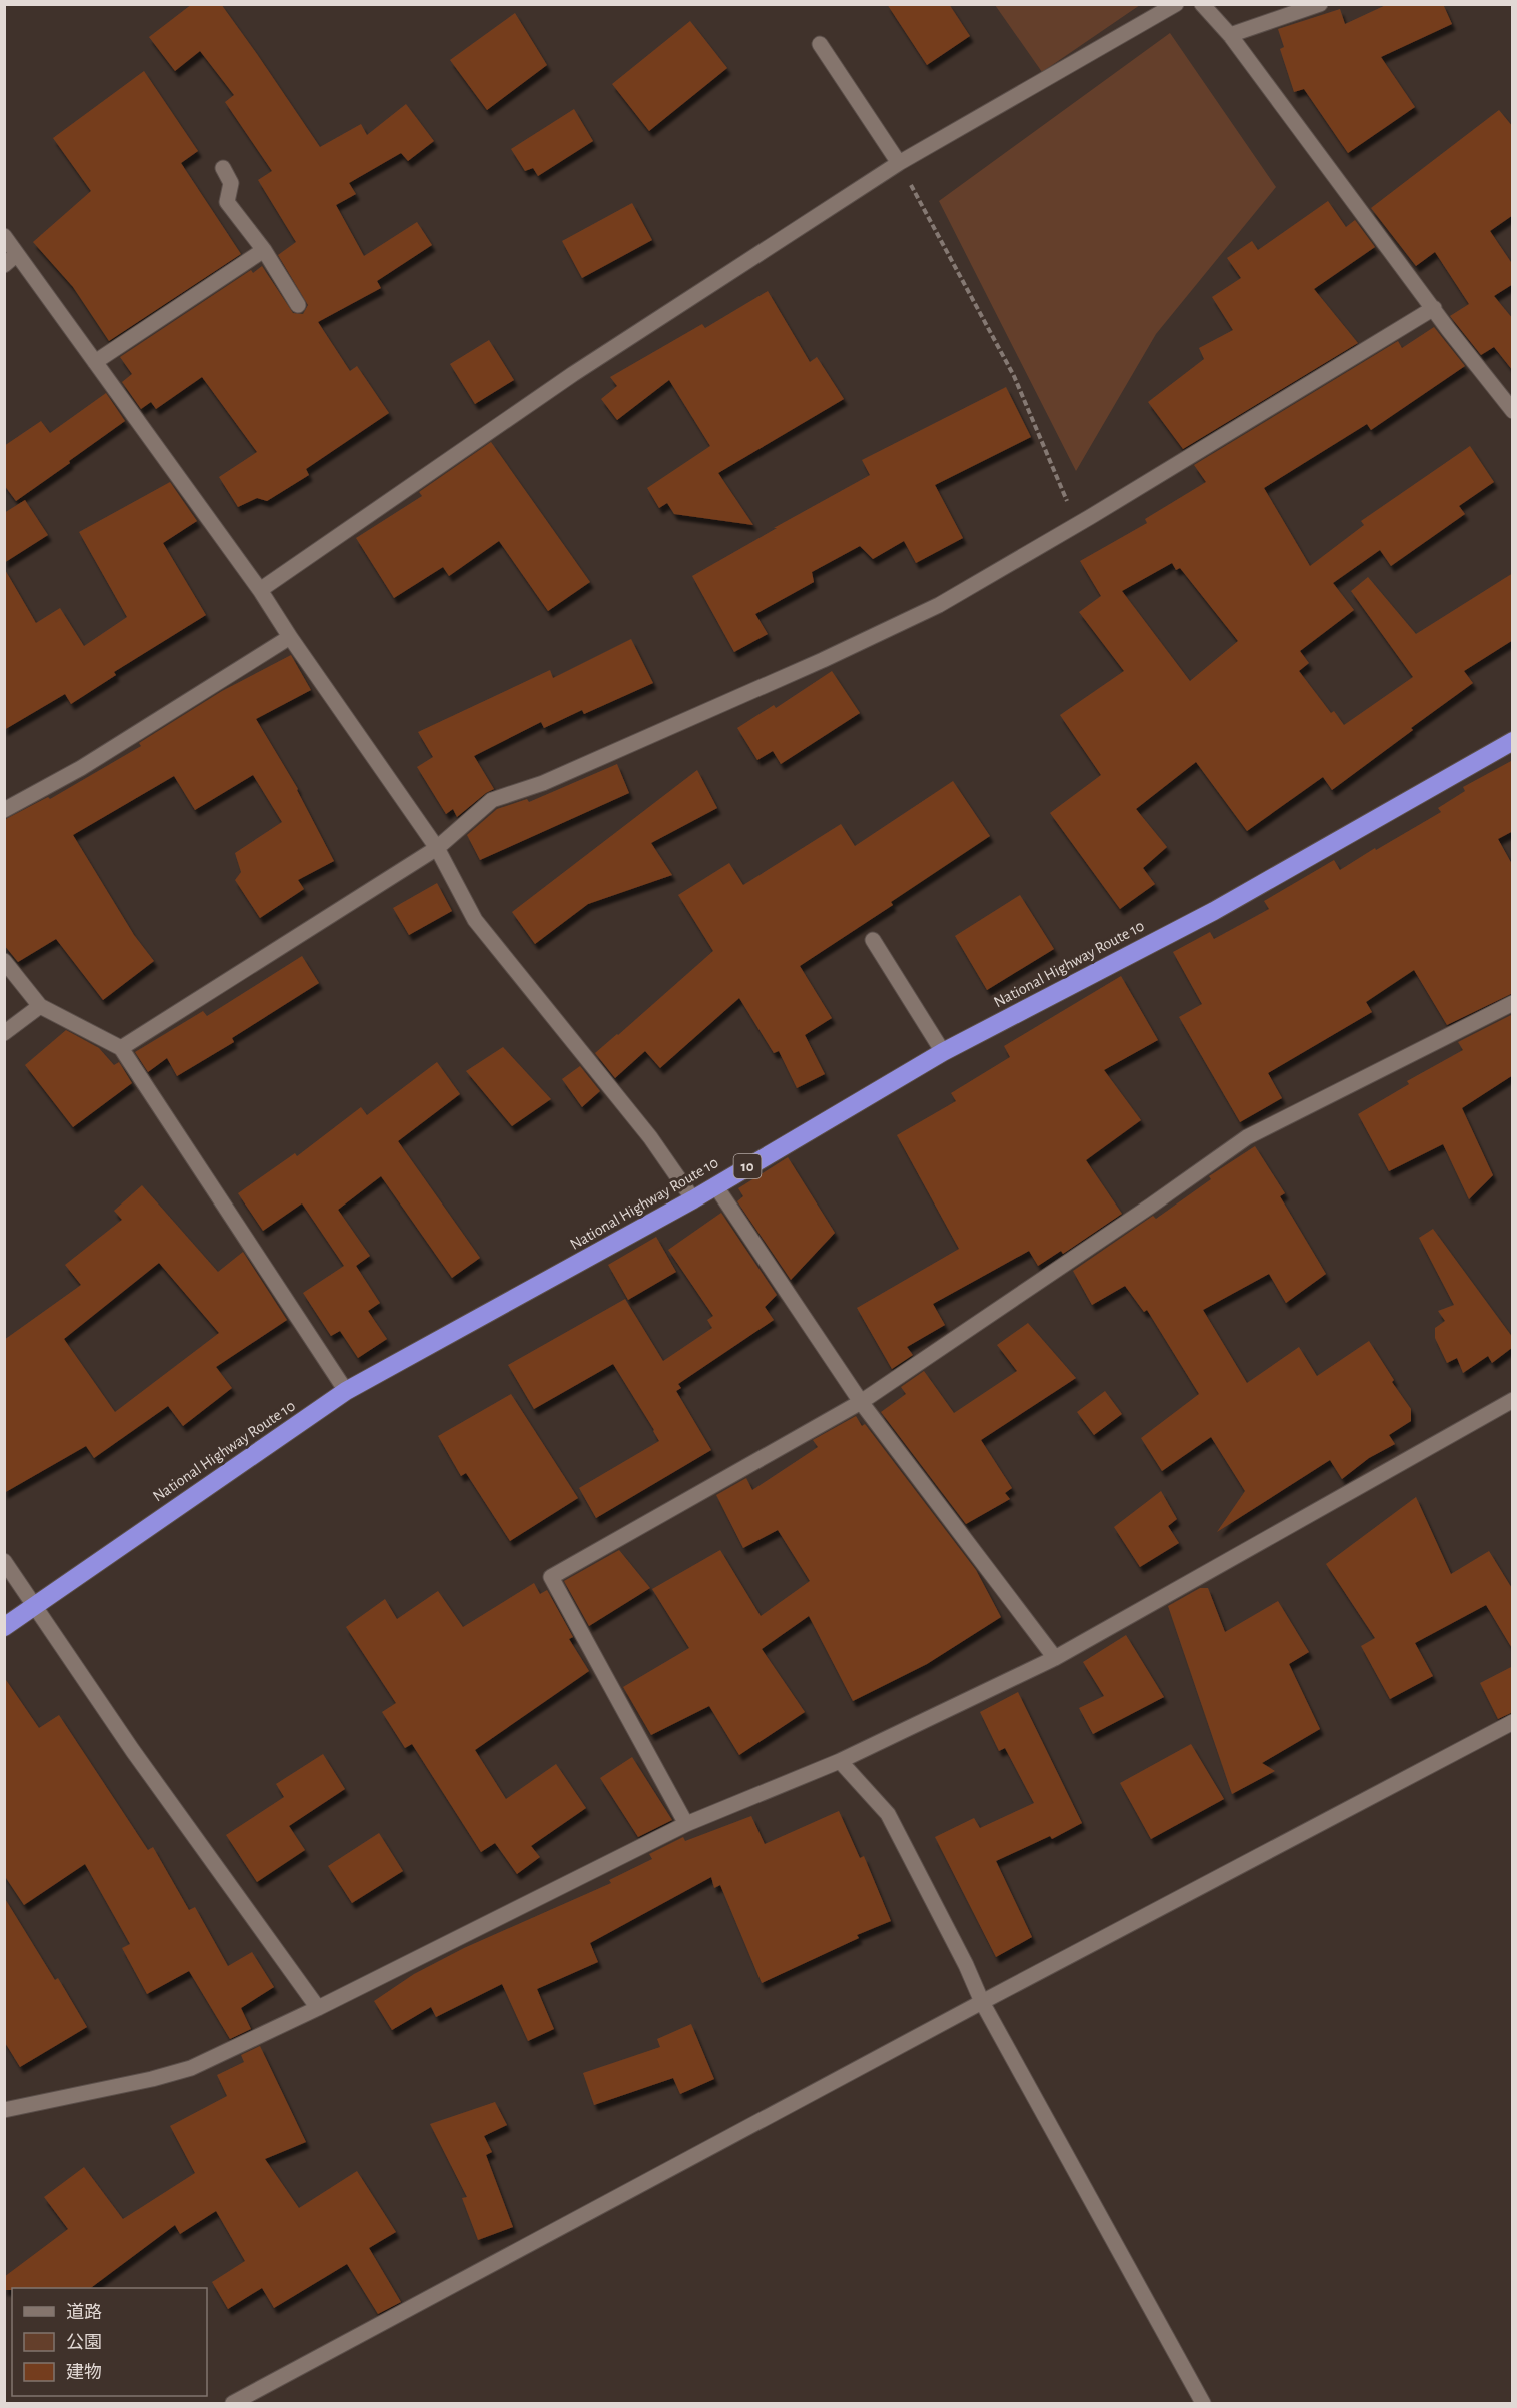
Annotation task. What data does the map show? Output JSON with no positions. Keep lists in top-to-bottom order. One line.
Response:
{"streets":{"highway":["National Highway Route 10","10"]},"legend":["道路","公園","建物"]}
